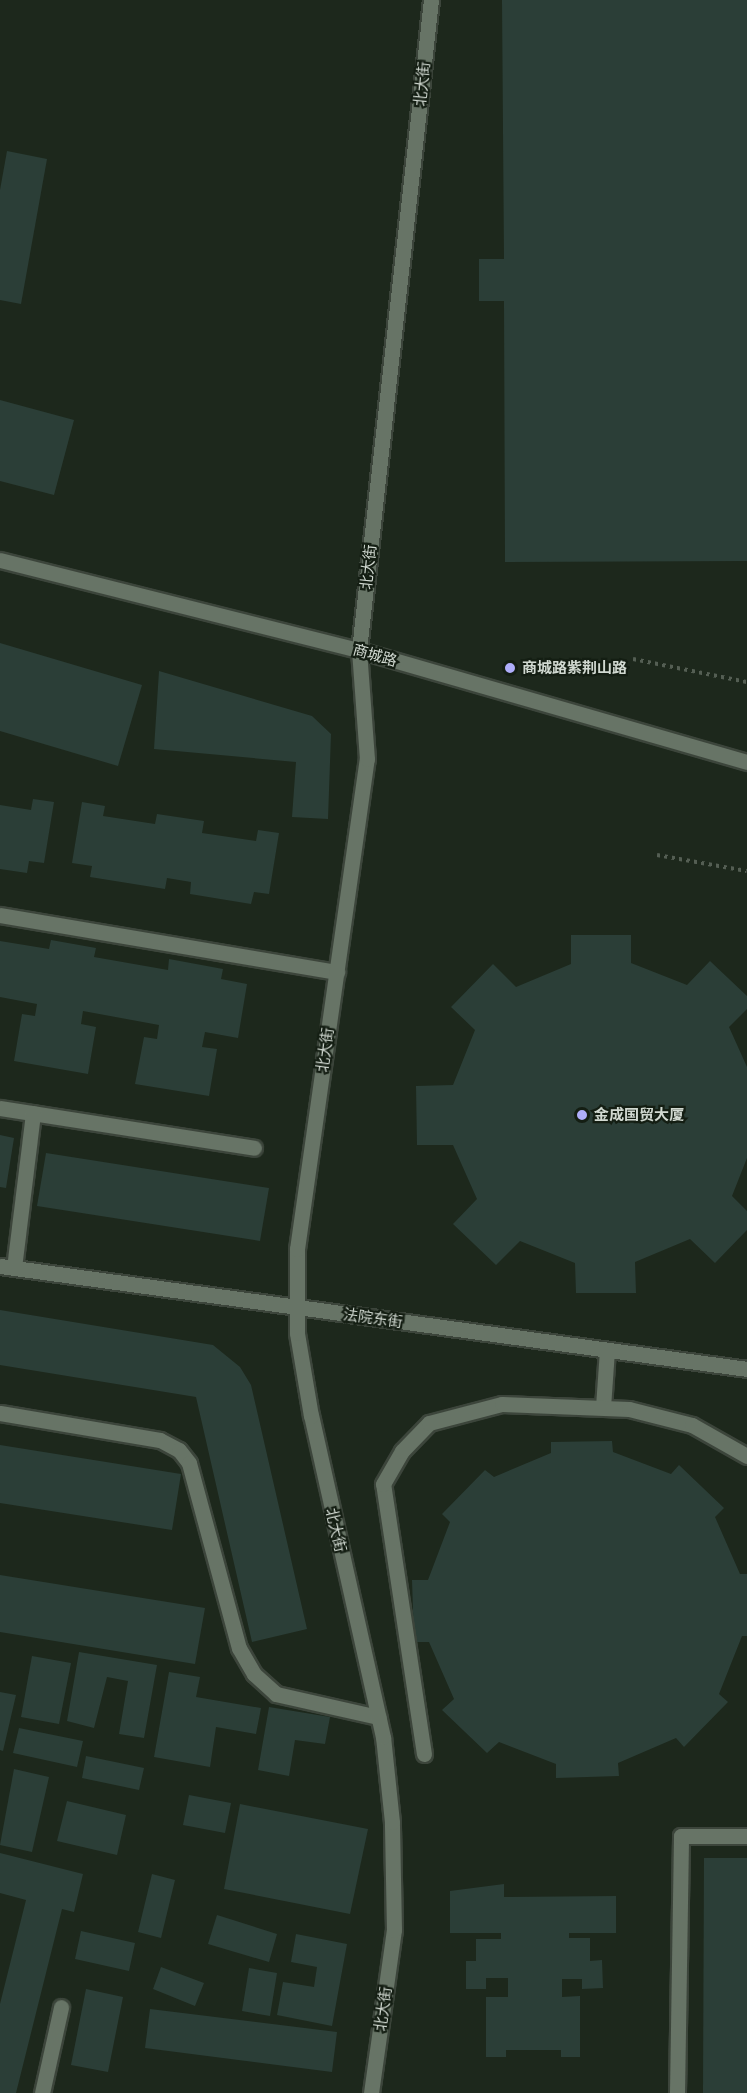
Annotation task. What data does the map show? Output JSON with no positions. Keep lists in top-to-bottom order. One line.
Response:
{"streets":{"street":["北大街","商城路","法院东街"]},"crossings":[["北大街","商城路"],["北大街","法院东街"]],"places":["商城路紫荆山路","金成国贸大厦"]}
